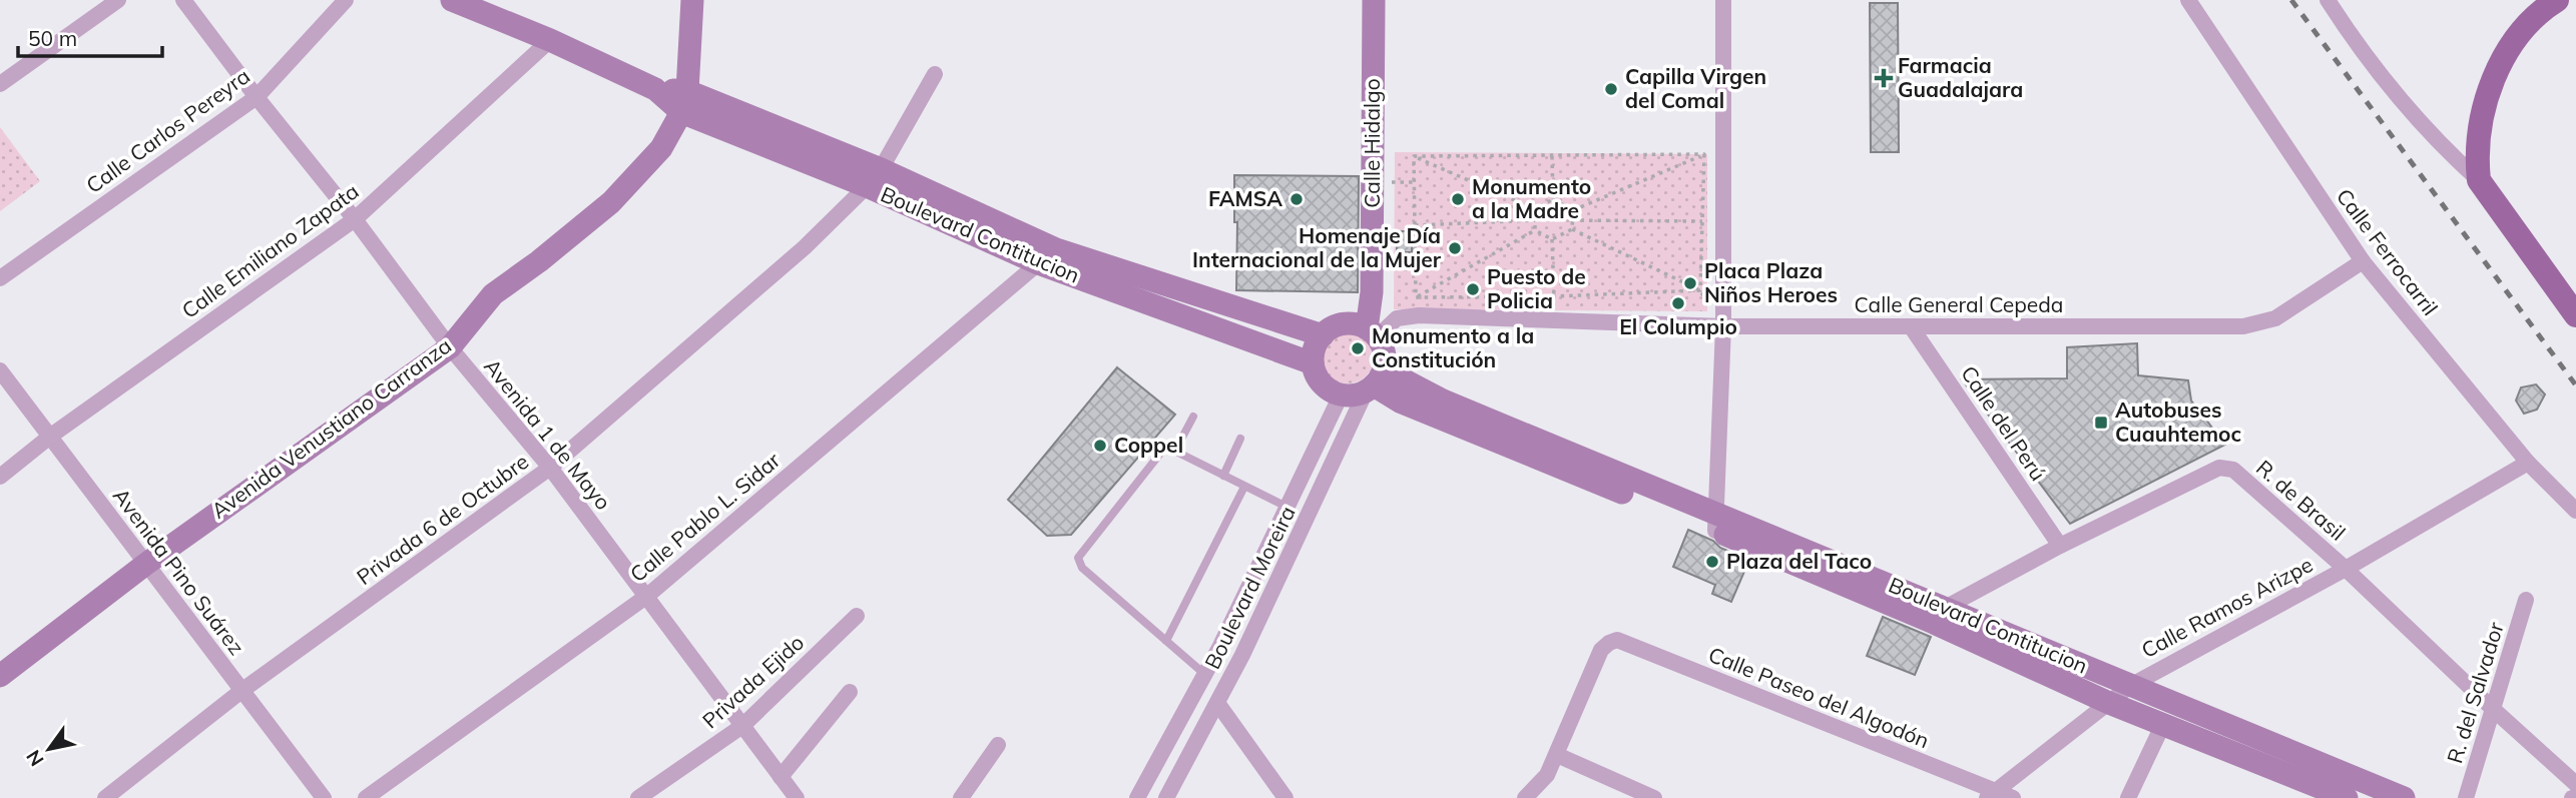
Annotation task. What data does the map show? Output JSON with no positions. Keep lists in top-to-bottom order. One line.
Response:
{"streets":{"street":["Calle Carlos Pereyra","Calle Hidalgo","Boulevard Contitucion","Calle Emiliano Zapata","Calle Ferrocarril","Calle General Cepeda","Calle del Perú","Avenida Venustiano Carranza","Avenida 1 de Mayo","R. de Brasil","Calle Pablo L. Sidar","Privada 6 de Octubre","Avenida Pino Suárez","Boulevard Moreira","Calle Ramos Arizpe","Privada Ejido","R. del Salvador","Calle Paseo del Algodón"]},"crossings":[["Calle Carlos Pereyra","Avenida 1 de Mayo"],["Calle Hidalgo","Boulevard Contitucion"],["Calle Hidalgo","Boulevard Moreira"],["Boulevard Contitucion","Calle Emiliano Zapata"],["Boulevard Contitucion","Avenida Venustiano Carranza"],["Boulevard Contitucion","R. de Brasil"],["Boulevard Contitucion","Calle Pablo L. Sidar"],["Boulevard Contitucion","Privada 6 de Octubre"],["Boulevard Contitucion","Boulevard Moreira"],["Boulevard Contitucion","Calle Ramos Arizpe"],["Calle Emiliano Zapata","Avenida 1 de Mayo"],["Calle Emiliano Zapata","Avenida Pino Suárez"],["Calle Ferrocarril","Calle General Cepeda"],["Calle Ferrocarril","Calle Ramos Arizpe"],["Calle General Cepeda","Calle del Perú"],["Calle del Perú","R. de Brasil"],["Avenida Venustiano Carranza","Avenida 1 de Mayo"],["Avenida Venustiano Carranza","Avenida Pino Suárez"],["Avenida 1 de Mayo","Calle Pablo L. Sidar"],["Avenida 1 de Mayo","Privada 6 de Octubre"],["Avenida 1 de Mayo","Privada Ejido"],["R. de Brasil","Calle Ramos Arizpe"],["R. de Brasil","R. del Salvador"],["Privada 6 de Octubre","Avenida Pino Suárez"],["Calle Ramos Arizpe","Calle Paseo del Algodón"]],"places":{"health":["Farmacia Guadalajara"],"other":["Capilla Virgen del Comal","FAMSA","Monumento a la Madre","Homenaje Día Internacional de la Mujer","Placa Plaza Niños Heroes","Puesto de Policia","El Columpio","Monumento a la Constitución","Coppel","Plaza del Taco"],"transit":["Autobuses Cuauhtemoc"]},"scale_bar":"50 m","north":"bottom left"}
